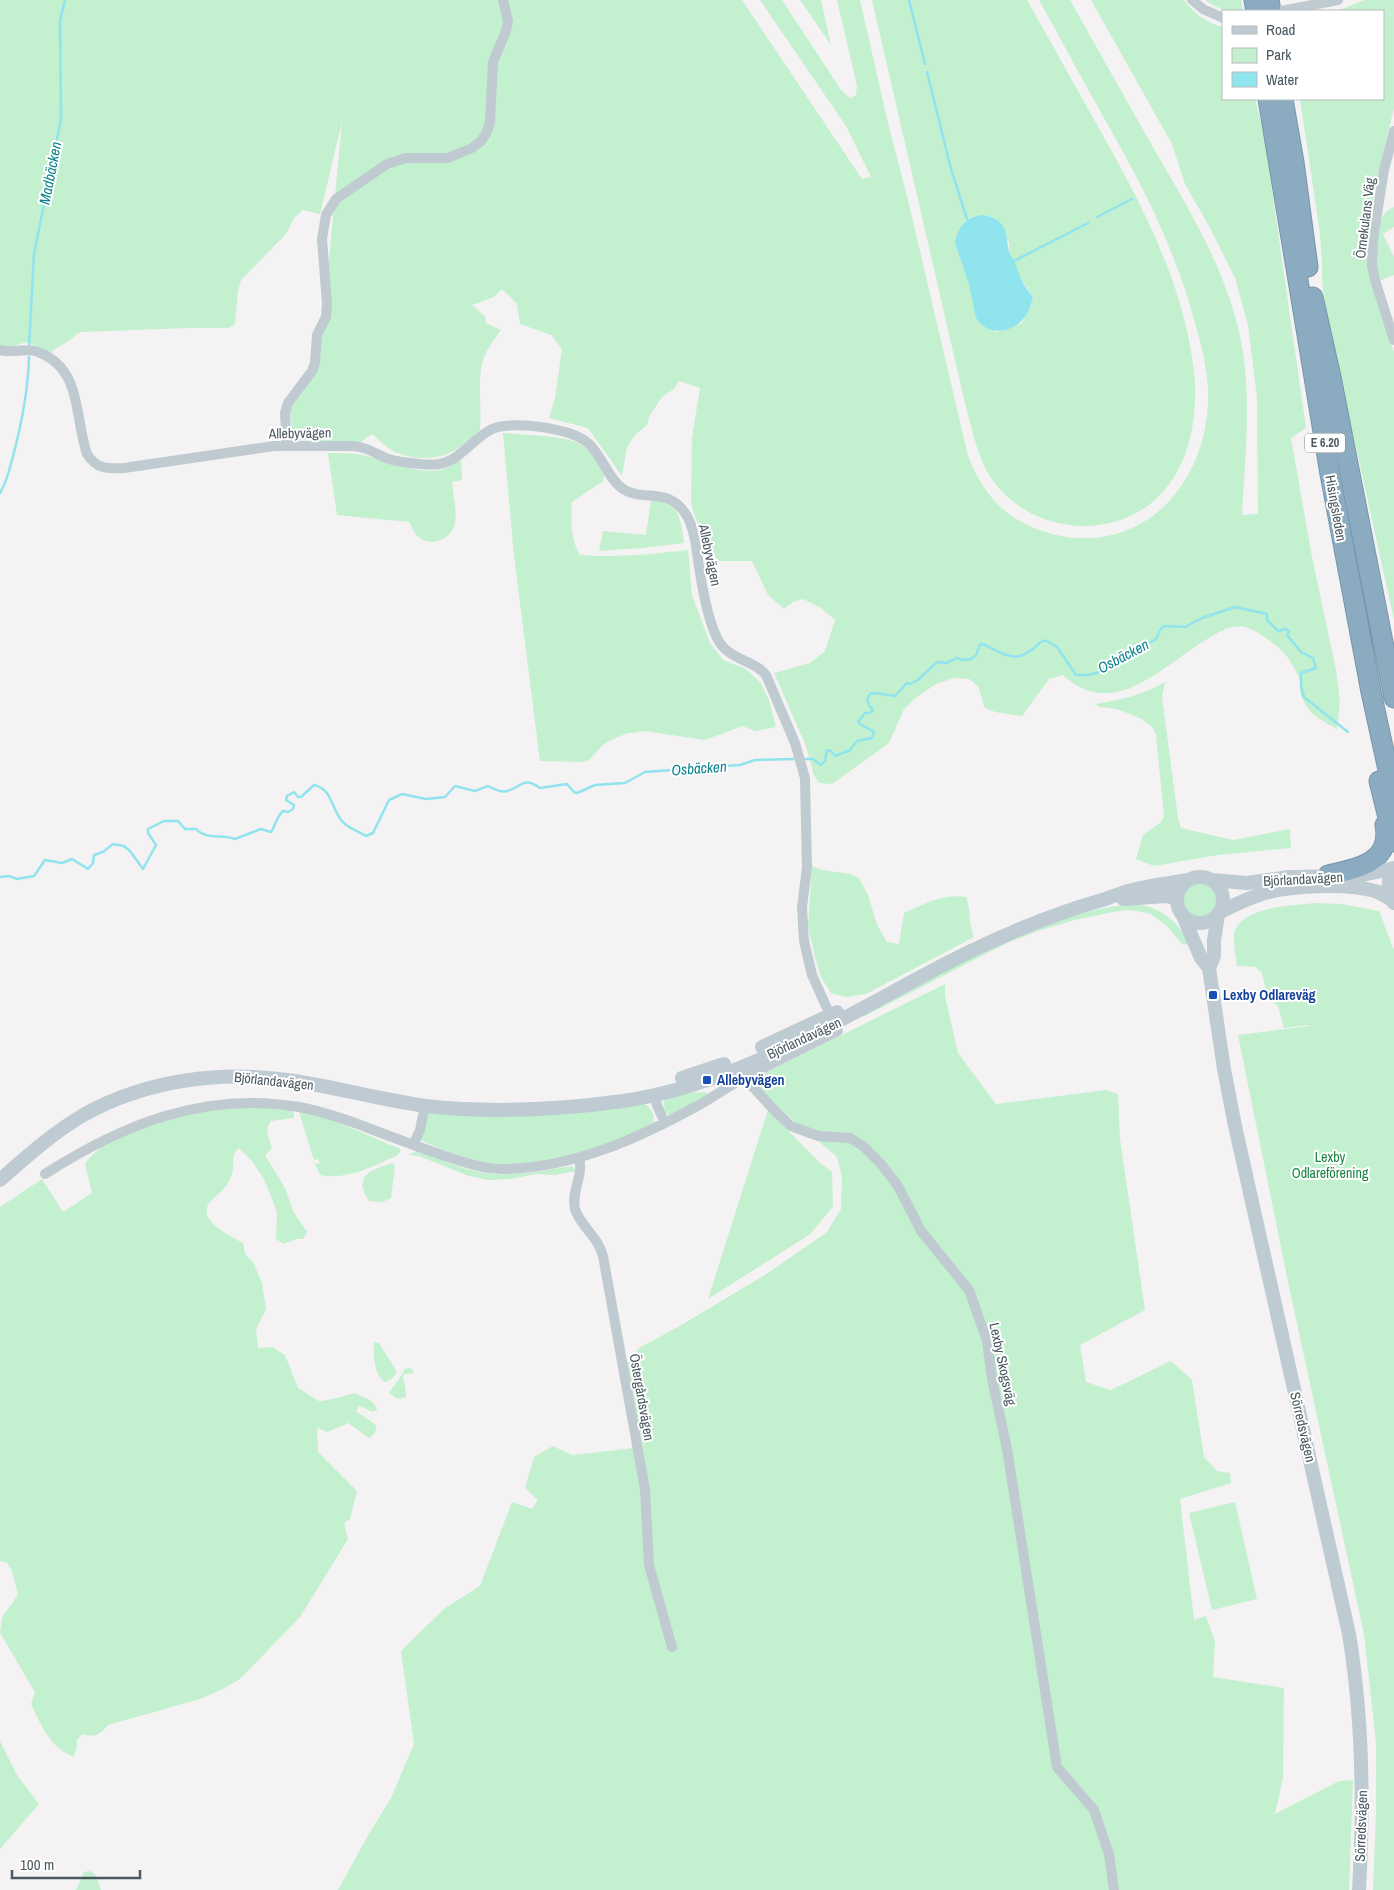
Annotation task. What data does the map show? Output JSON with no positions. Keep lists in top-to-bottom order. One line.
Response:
{"streets":{"highway":["E 6.20","Hisingsleden"],"street":["Örnekulans Väg","Allebyvägen","Björlandavägen","Lexby Skogsväg","Östergårdsvägen","Sörredsvägen"]},"crossings":[["Allebyvägen","Björlandavägen"],["Björlandavägen","Lexby Skogsväg"],["Björlandavägen","Östergårdsvägen"],["Björlandavägen","Sörredsvägen"]],"water":["Madbäcken","Osbäcken"],"parks":["Lexby Odlareförening"],"places":{"transit":["Lexby Odlareväg","Allebyvägen"]},"legend":["Road","Park","Water"],"scale_bar":"100 m"}
